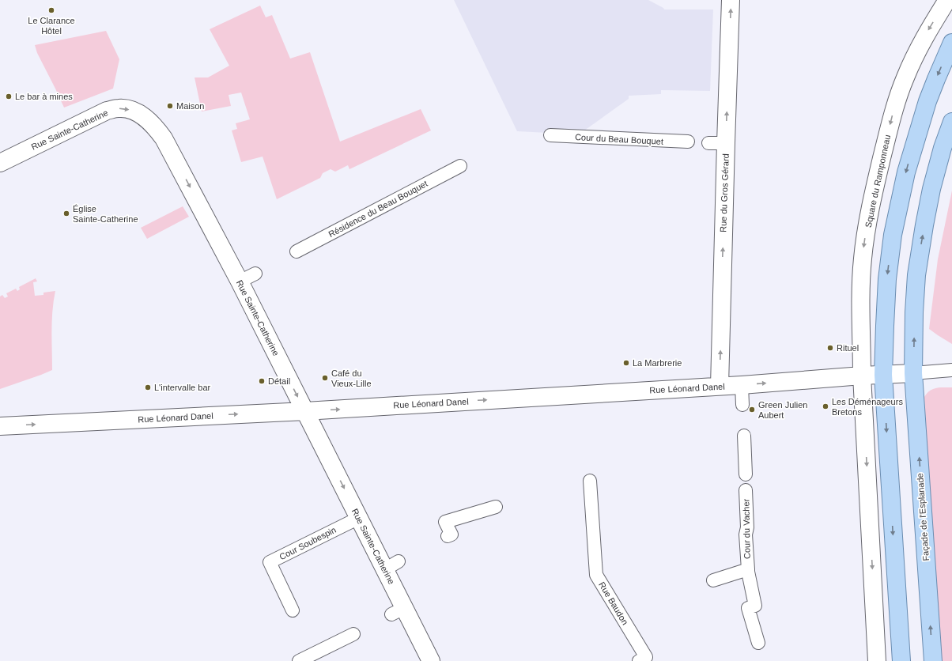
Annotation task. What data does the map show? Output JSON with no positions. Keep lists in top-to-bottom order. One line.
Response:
{"streets":{"main road":["Façade de l'Esplanade"],"street":["Rue Sainte-Catherine","Square du Ramponneau","Rue du Gros Gérard","Rue Léonard Danel"],"lane":["Cour du Beau Bouquet","Résidence du Beau Bouquet","Cour du Vacher","Cour Soubespin","Rue Baudon"]},"crossings":[["Rue Sainte-Catherine","Rue Léonard Danel"],["Rue Sainte-Catherine","Cour Soubespin"],["Square du Ramponneau","Rue Léonard Danel"],["Rue du Gros Gérard","Rue Léonard Danel"],["Rue Léonard Danel","Façade de l'Esplanade"]],"one_way":["Rue Sainte-Catherine","Square du Ramponneau","Rue du Gros Gérard","Rue Léonard Danel"],"places":["Le Clarance Hôtel","Le bar à mines","Maison","Église Sainte-Catherine","Rituel","La Marbrerie","Café du Vieux-Lille","Détail","L'intervalle bar","Les Déménageurs Bretons","Green Julien Aubert"]}
